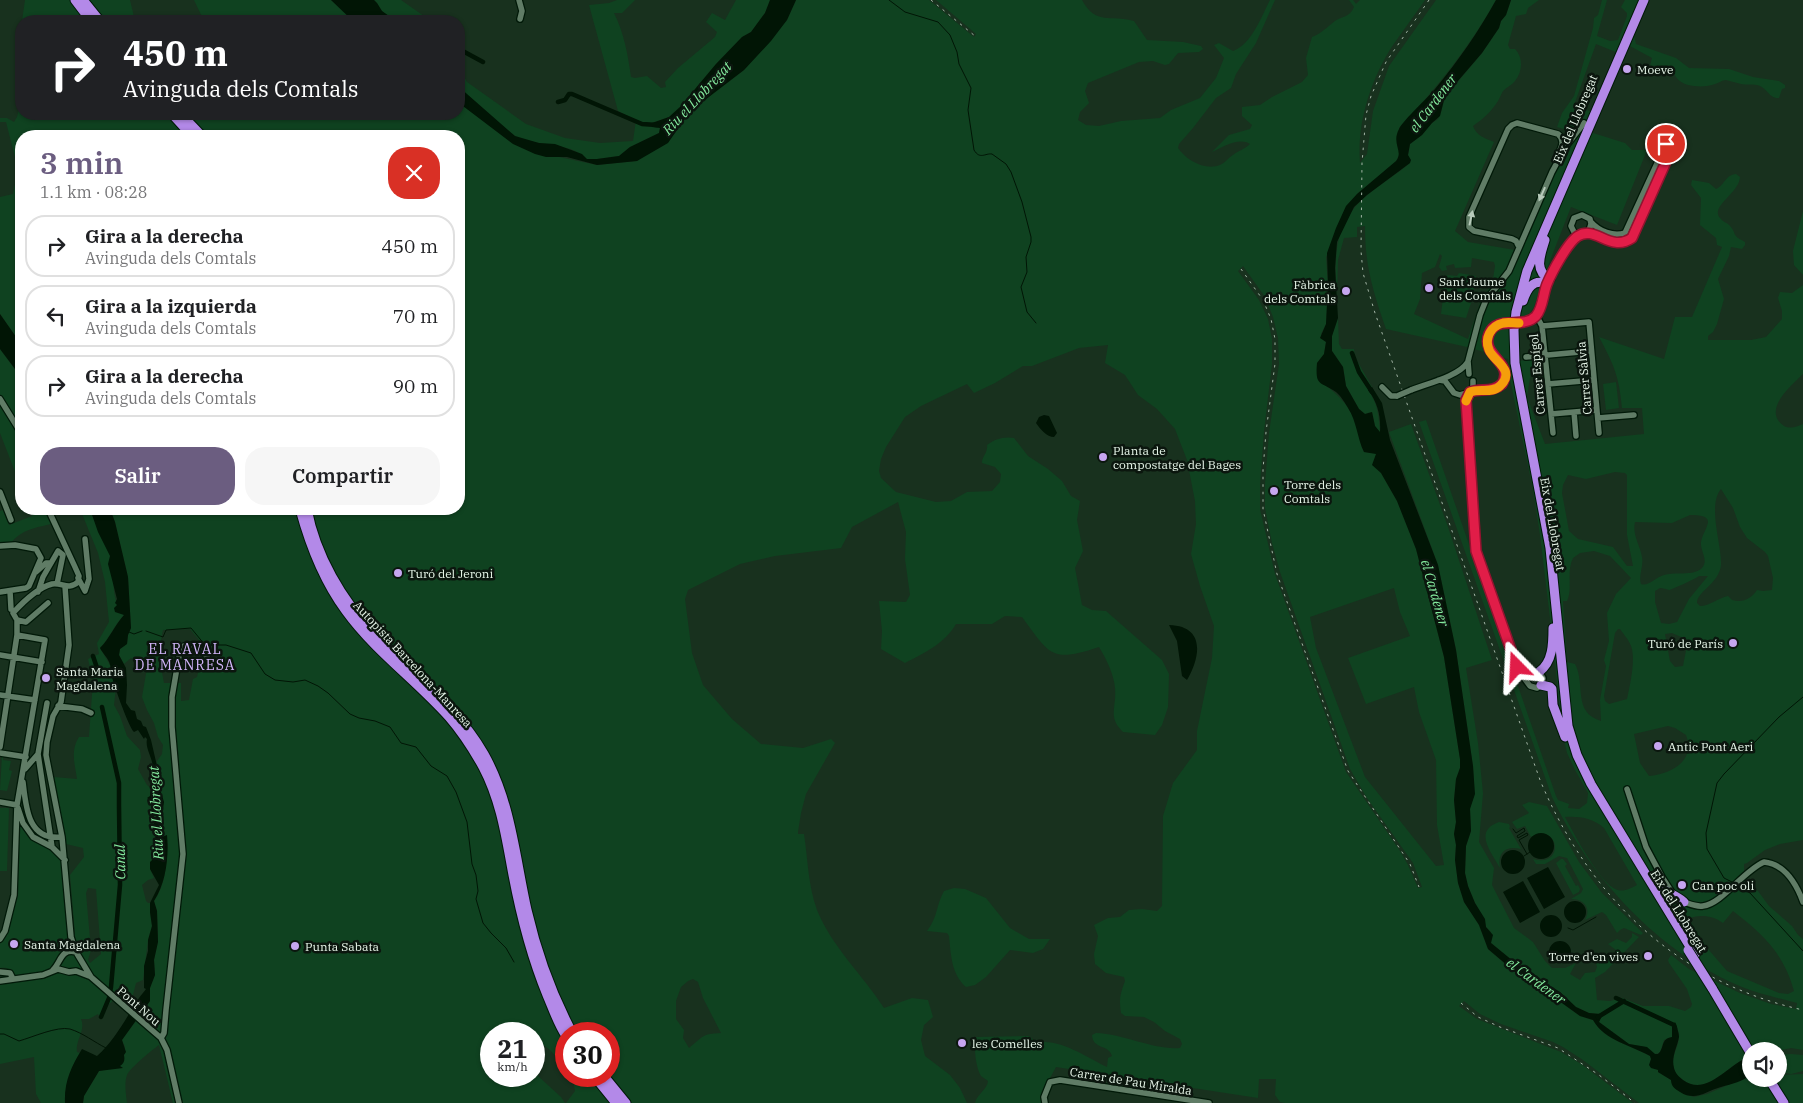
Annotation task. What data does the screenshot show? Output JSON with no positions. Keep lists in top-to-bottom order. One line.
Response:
{"streets":{"highway":["Eix del Llobregat","Autopista Barcelona-Manresa"],"street":["Carrer Espígol","Carrer Sàlvia","Pont Nou","Carrer de Pau Miralda"]},"crossings":[["Carrer Espígol","Carrer Sàlvia"]],"districts":["EL RAVAL DE MANRESA"],"water":["Riu el Llobregat","el Cardener","Canal"],"places":["Moeve","Sant Jaume dels Comtals","Fàbrica dels Comtals","Planta de compostatge del Bages","Torre dels Comtals","Turó del Jeroni","Turó de París","Santa Maria Magdalena","Antic Pont Aeri","Can poc oli","Santa Magdalena","Punta Sabata","Torre d'en vives","les Comelles"],"page":{"turn":["450 m","Avinguda dels Comtals"],"heading":["3 min","1.1 km · 08:28"],"list":[{"name":"Gira a la derecha","note":"Avinguda dels Comtals","value":"450 m"},{"name":"Gira a la izquierda","note":"Avinguda dels Comtals","value":"70 m"},{"name":"Gira a la derecha","note":"Avinguda dels Comtals","value":"90 m"}],"buttons":["Salir","Compartir"],"speed":"21 km/h","limit":"30"}}
